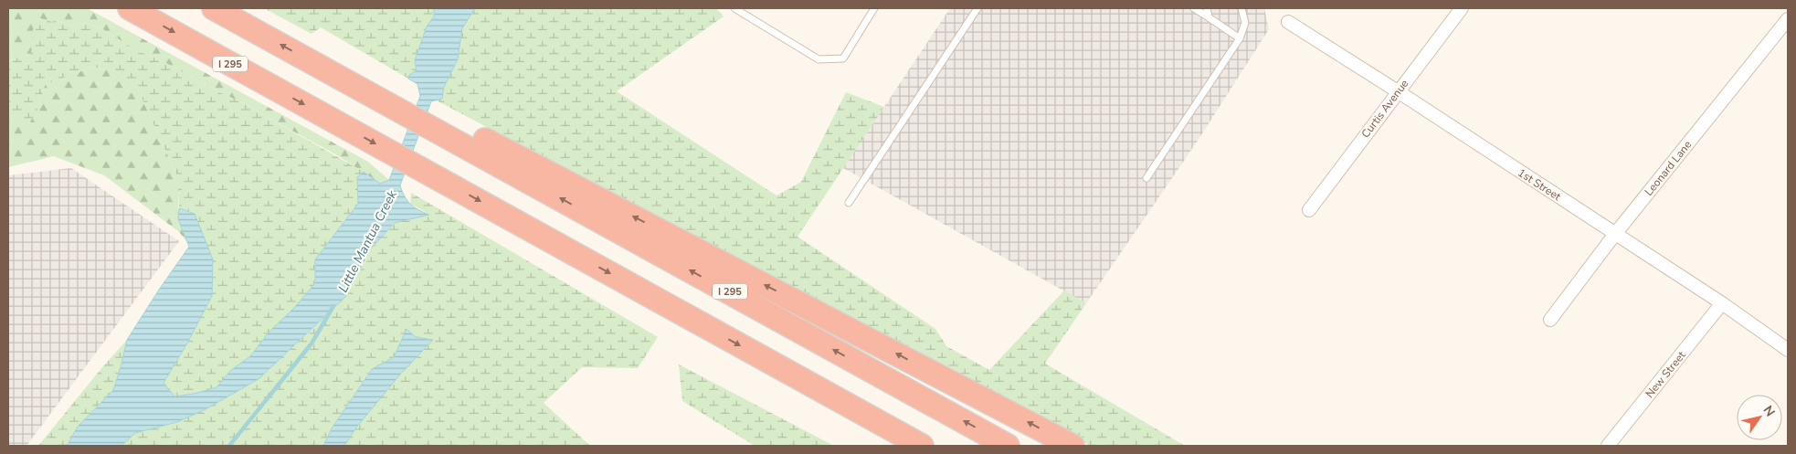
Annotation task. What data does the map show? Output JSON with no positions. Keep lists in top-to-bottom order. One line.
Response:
{"streets":{"highway":["I 295"],"street":["Curtis Avenue","Leonard Lane","1st Street","New Street"]},"crossings":[["Curtis Avenue","1st Street"],["Leonard Lane","1st Street"],["1st Street","New Street"]],"water":["Little Mantua Creek"],"north":"top right"}
